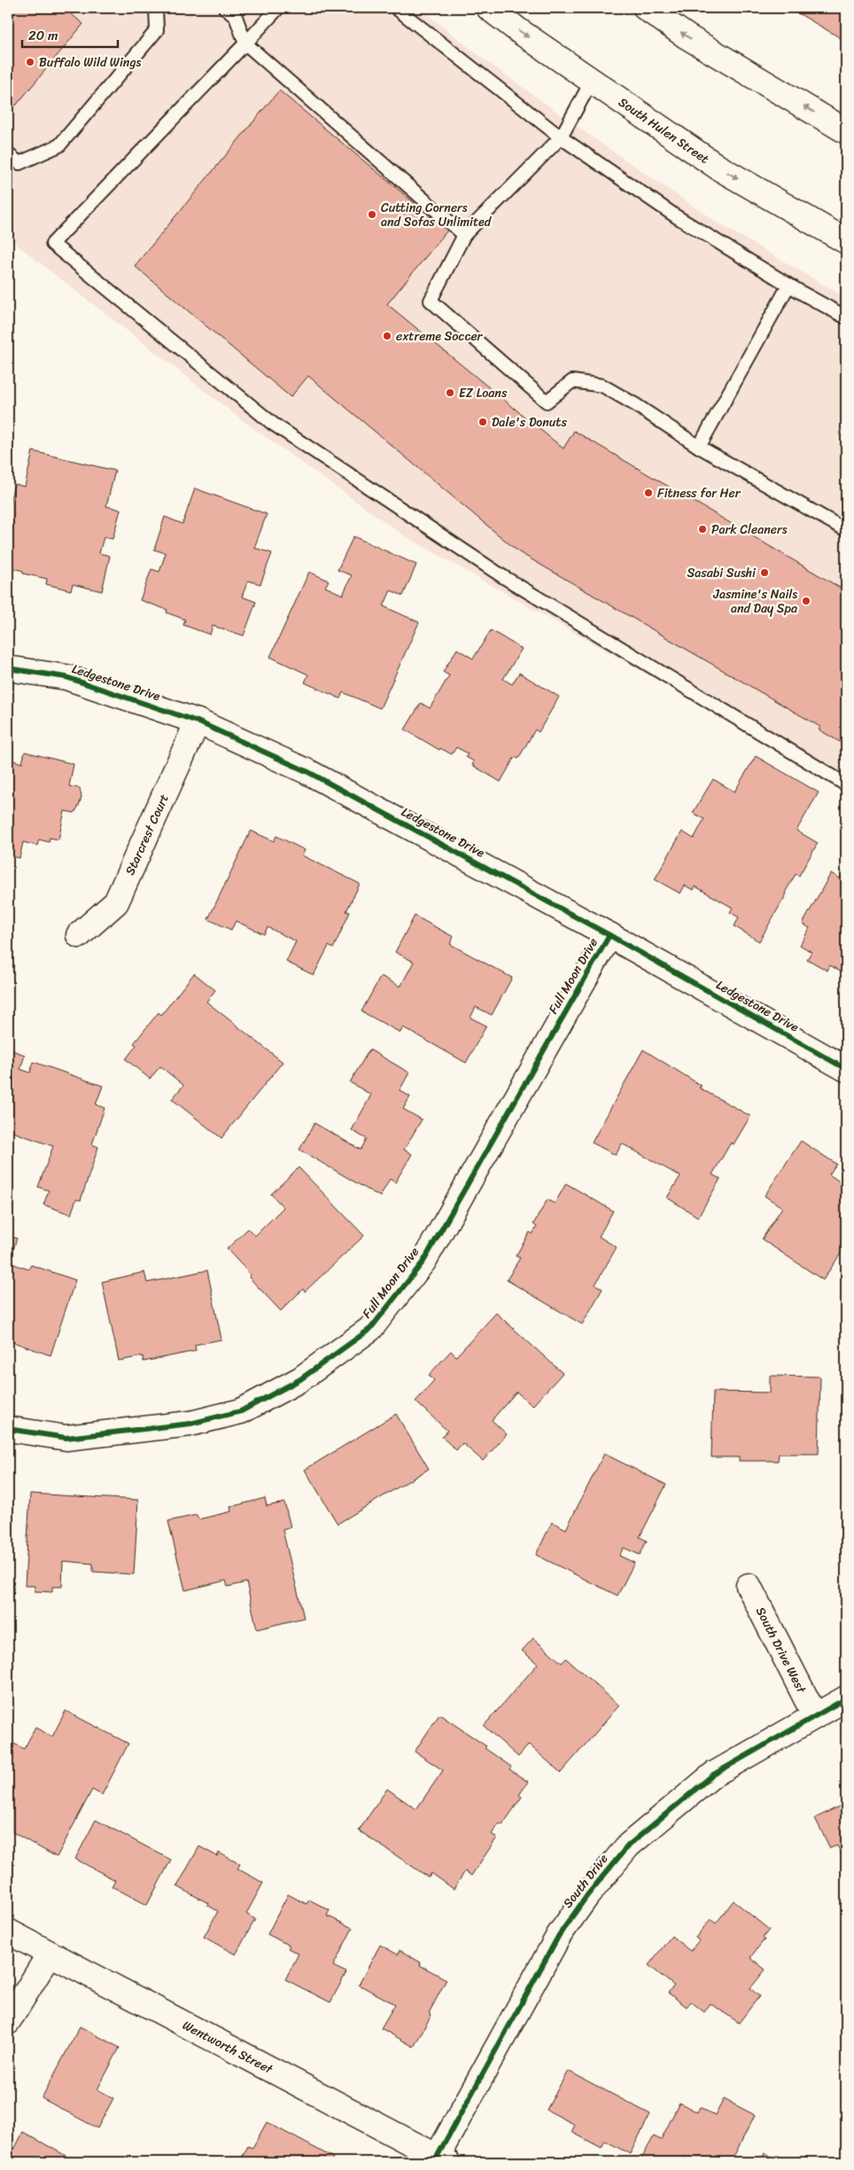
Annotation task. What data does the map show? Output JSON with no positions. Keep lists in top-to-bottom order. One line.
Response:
{"streets":{"street":["South Hulen Street","Ledgestone Drive","Starcrest Court","Full Moon Drive","South Drive West","South Drive","Wentworth Street"]},"crossings":[["Ledgestone Drive","Starcrest Court"],["Ledgestone Drive","Full Moon Drive"],["South Drive West","South Drive"],["South Drive","Wentworth Street"]],"places":["Buffalo Wild Wings","Cutting Corners and Sofas Unlimited","extreme Soccer","EZ Loans","Dale's Donuts","Fitness for Her","Park Cleaners","Sasabi Sushi","Jasmine's Nails and Day Spa"],"scale_bar":"20 m"}
